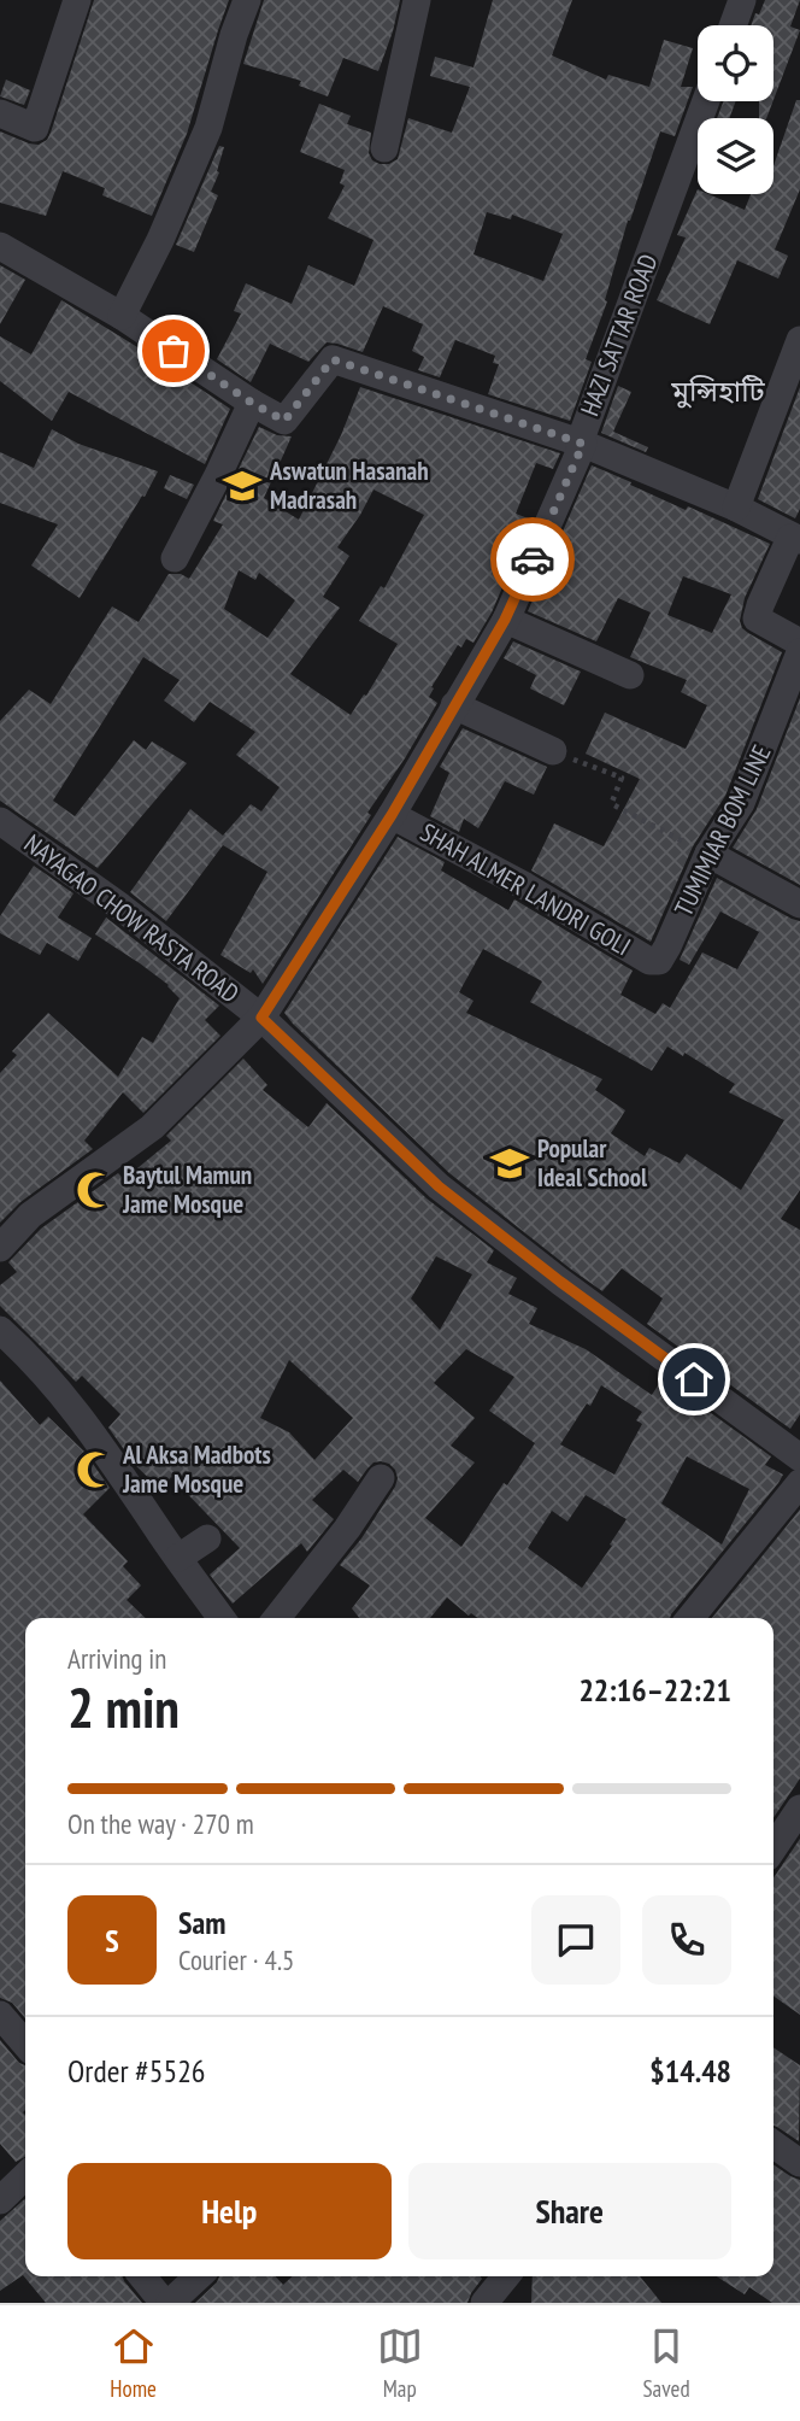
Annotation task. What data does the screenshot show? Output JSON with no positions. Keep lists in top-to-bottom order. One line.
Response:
{"streets":{"street":["HAZI SATTAR ROAD","TUMIMIAR BOM LINE","SHAH ALMER LANDRI GOLI","NAYAGAO CHOW RASTA ROAD"]},"crossings":[["HAZI SATTAR ROAD","SHAH ALMER LANDRI GOLI"],["HAZI SATTAR ROAD","NAYAGAO CHOW RASTA ROAD"],["TUMIMIAR BOM LINE","SHAH ALMER LANDRI GOLI"]],"districts":["মুন্সিহাটি"],"places":{"school or university":["Aswatun Hasanah Madrasah","Popular Ideal School"],"mosque":["Baytul Mamun Jame Mosque","Al Aksa Madbots Jame Mosque"]},"page":{"heading":["2 min","Arriving in","22:16–22:21"],"panel":["Sam","Courier · 4.5","Order #5526","$14.48"],"bar":"On the way · 270 m","round":"S","buttons":["Help","Share"],"tabs":["Home","Map","Saved"]}}
